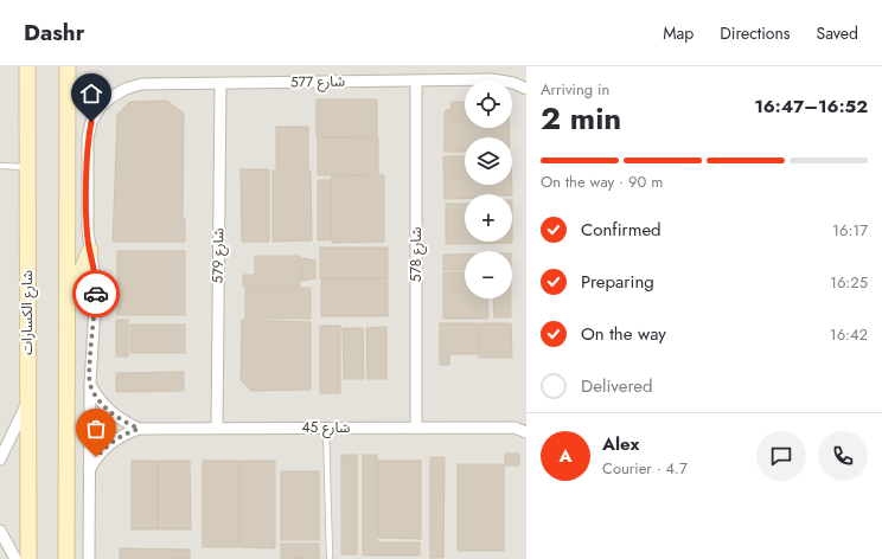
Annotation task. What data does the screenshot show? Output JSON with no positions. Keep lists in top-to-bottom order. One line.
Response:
{"streets":{"street":["شارع 577","شارع 578","شارع 579","شارع الكسارات","شارع 45"]},"crossings":[["شارع 577","شارع 578"],["شارع 577","شارع 579"],["شارع 578","شارع 45"],["شارع 579","شارع 45"]],"page":{"header":"Dashr","nav":["Map","Directions","Saved"],"heading":["2 min","Arriving in","16:47–16:52"],"panel":["Alex","Courier · 4.7"],"map_buttons":["+","−"],"bar":"On the way · 90 m","list":[["Confirmed","16:17"],["Preparing","16:25"],["On the way","16:42"],"Delivered"],"round":"A"}}
